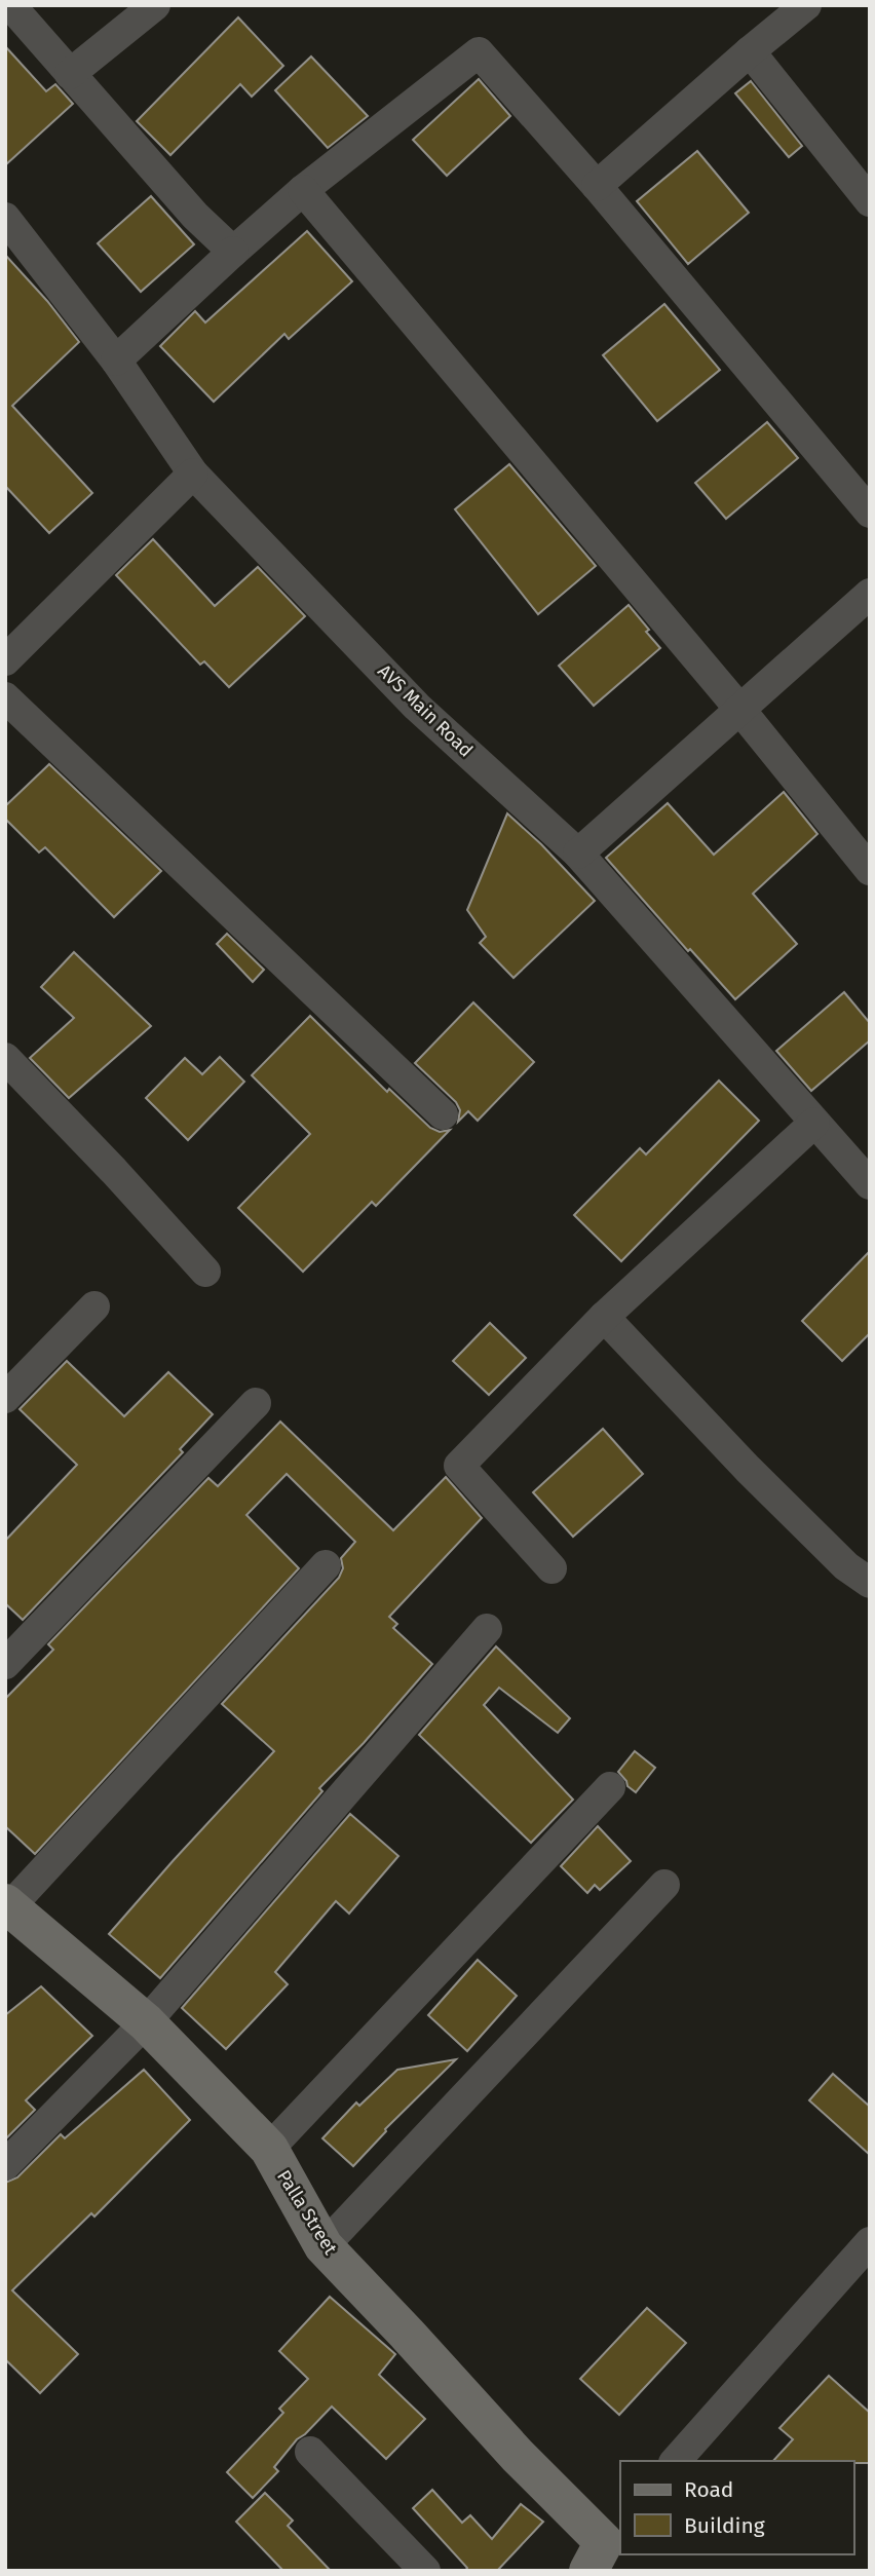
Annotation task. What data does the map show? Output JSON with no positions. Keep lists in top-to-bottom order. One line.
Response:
{"streets":{"street":["AVS Main Road","Palla Street"]},"legend":["Road","Building"]}
